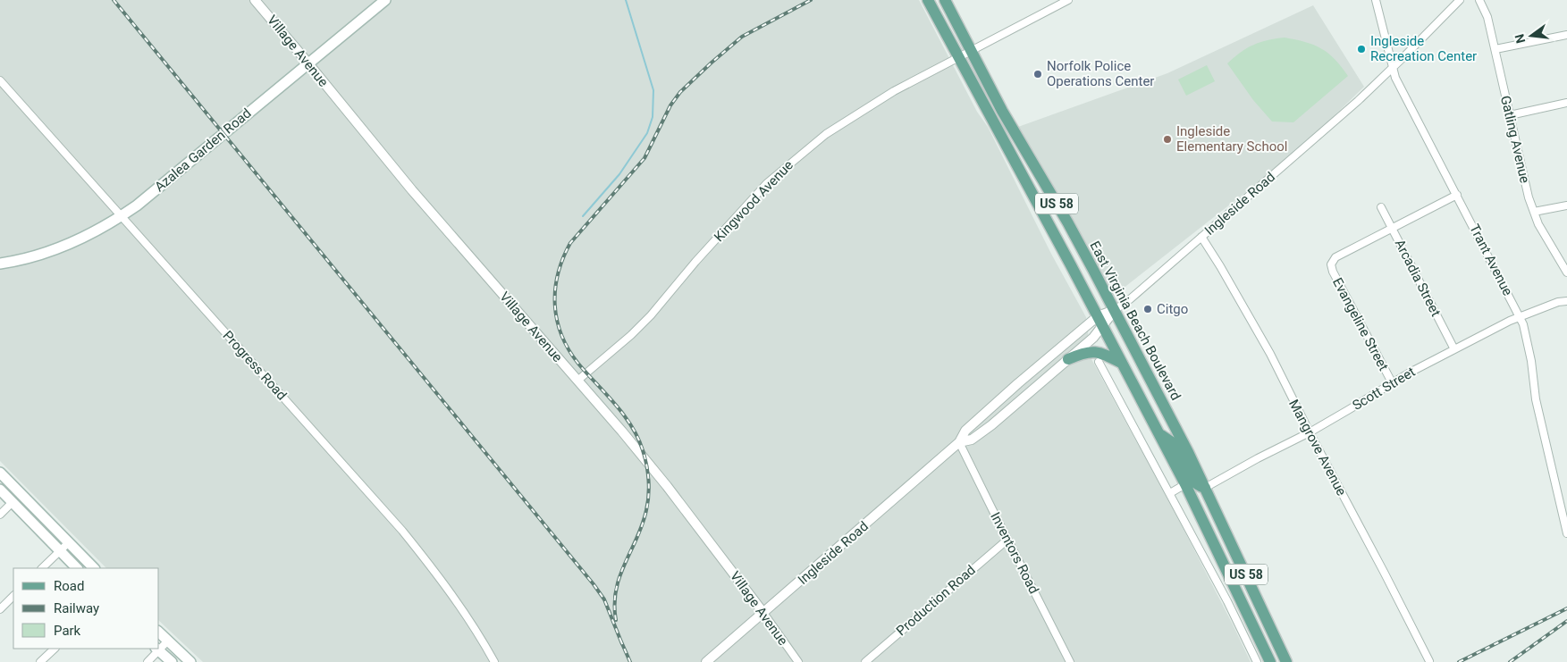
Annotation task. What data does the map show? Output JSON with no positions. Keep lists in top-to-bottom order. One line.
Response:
{"streets":{"main road":["Azalea Garden Road","US 58","East Virginia Beach Boulevard"],"street":["Village Avenue","Gatling Avenue","Kingwood Avenue","Ingleside Road","Trant Avenue","Arcadia Street","Evangeline Street","Progress Road","Scott Street","Mangrove Avenue","Inventors Road","Production Road"]},"crossings":[["Village Avenue","Azalea Garden Road"],["Village Avenue","Kingwood Avenue"],["Village Avenue","Ingleside Road"],["Azalea Garden Road","Progress Road"],["Kingwood Avenue","US 58"],["Kingwood Avenue","East Virginia Beach Boulevard"],["US 58","Ingleside Road"],["Ingleside Road","Trant Avenue"],["Ingleside Road","East Virginia Beach Boulevard"],["Ingleside Road","Mangrove Avenue"],["Ingleside Road","Inventors Road"],["Trant Avenue","Scott Street"],["Arcadia Street","Evangeline Street"],["Arcadia Street","Scott Street"],["East Virginia Beach Boulevard","Scott Street"],["Evangeline Street","Scott Street"],["Scott Street","Mangrove Avenue"],["Inventors Road","Production Road"]],"places":["Ingleside Recreation Center","Norfolk Police Operations Center","Ingleside Elementary School","Citgo"],"legend":["Road","Railway","Park"],"north":"left"}
